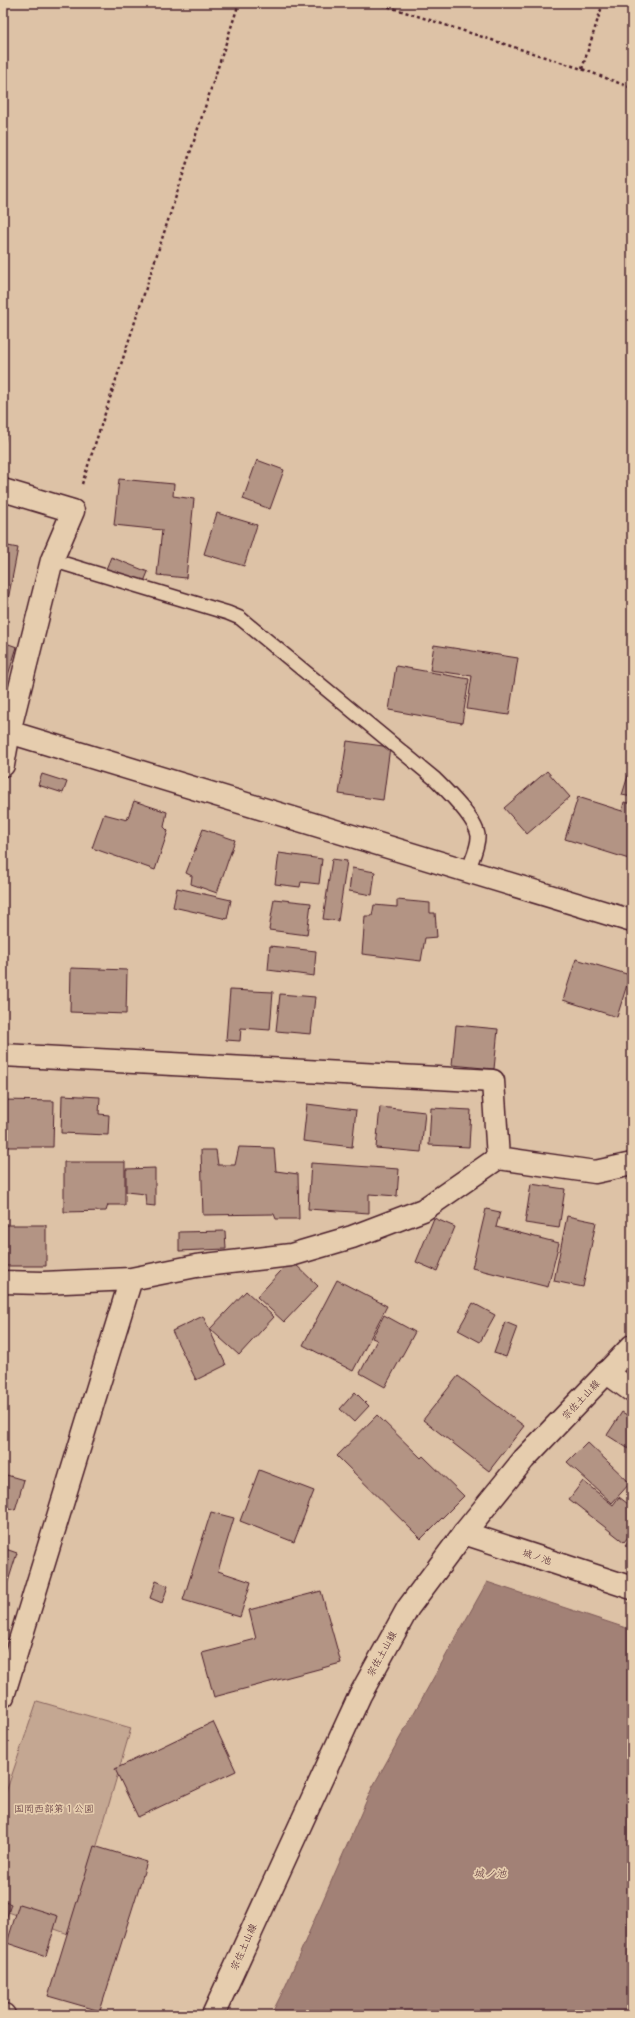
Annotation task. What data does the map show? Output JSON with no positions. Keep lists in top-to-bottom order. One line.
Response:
{"streets":{"street":["宗佐土山線","城ノ池"]},"crossings":[["宗佐土山線","城ノ池"]],"water":["城ノ池"],"parks":["国岡西部第１公園"]}
